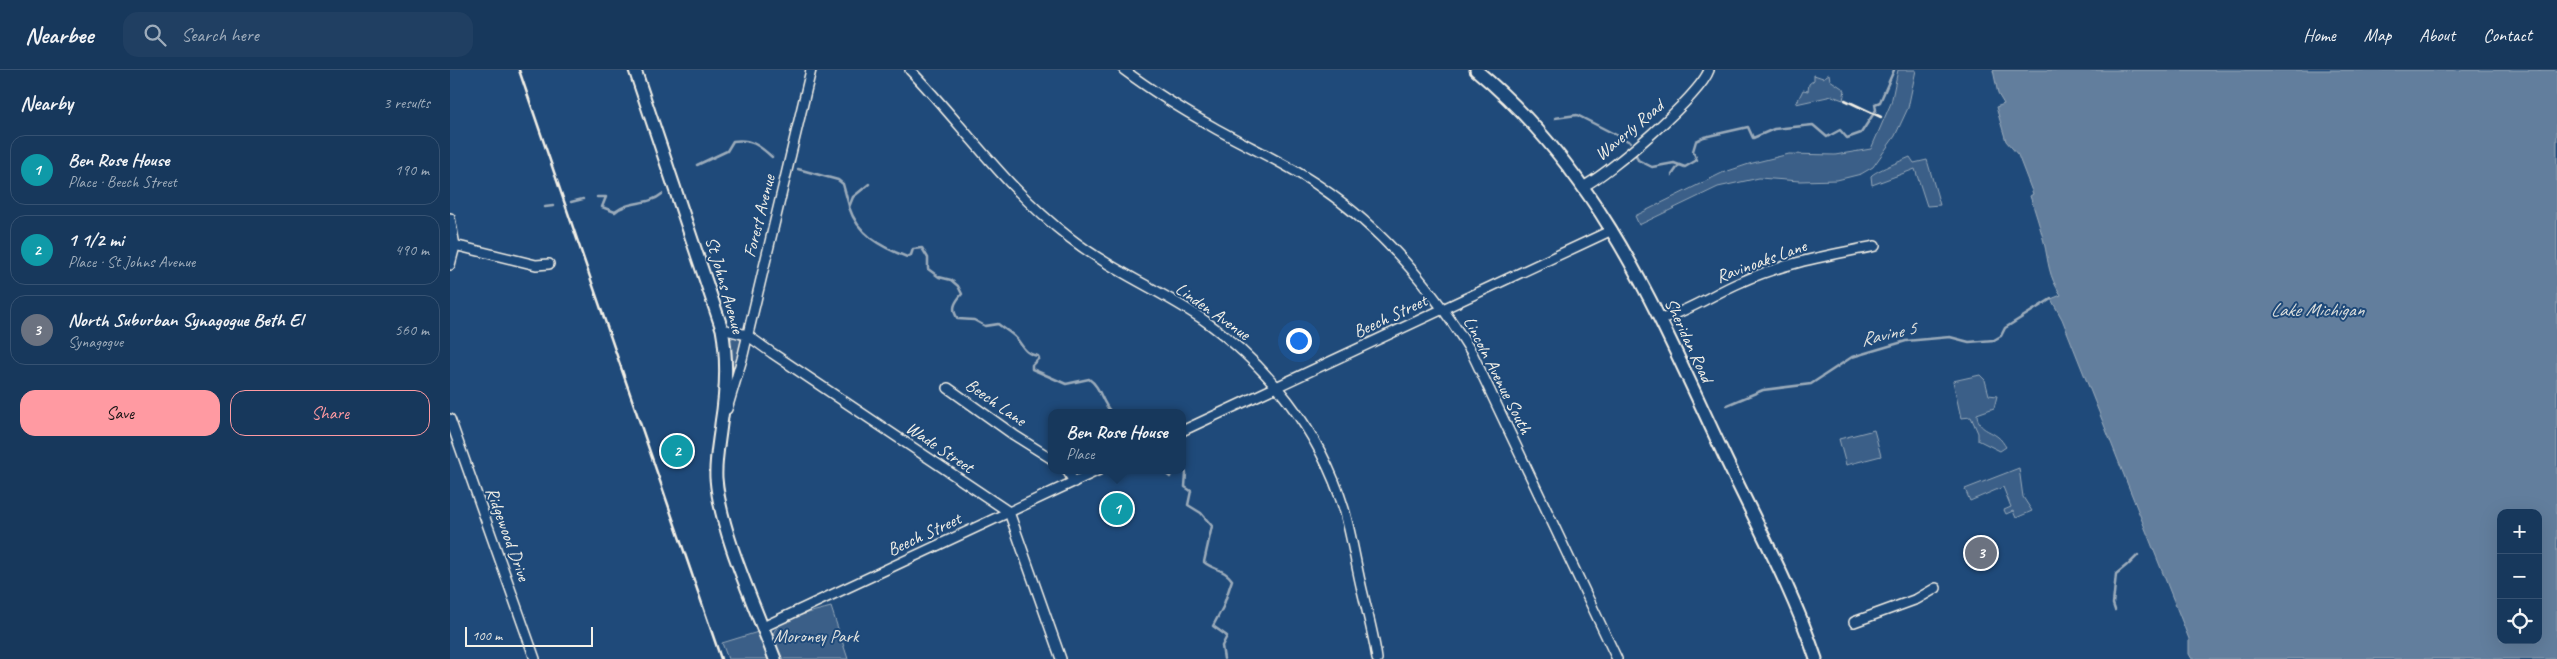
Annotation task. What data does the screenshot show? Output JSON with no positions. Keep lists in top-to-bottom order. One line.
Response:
{"streets":{"street":["Waverly Road","Forest Avenue","Ravinoaks Lane","St Johns Avenue","Linden Avenue","Beech Street","Sheridan Road","Lincoln Avenue South","Beech Lane","Wade Street","Ridgewood Drive"]},"crossings":[["Waverly Road","Sheridan Road"],["Forest Avenue","St Johns Avenue"],["Forest Avenue","Wade Street"],["Ravinoaks Lane","Sheridan Road"],["St Johns Avenue","Beech Street"],["St Johns Avenue","Wade Street"],["Linden Avenue","Beech Street"],["Beech Street","Sheridan Road"],["Beech Street","Lincoln Avenue South"],["Beech Street","Wade Street"]],"water":["Lake Michigan","Ravine 5"],"parks":["Moroney Park"],"scale_bar":"100 m","page":{"header":"Nearbee","search":"Search here","nav":["Home","Map","About","Contact"],"heading":["Nearby","3 results"],"list":[{"mark":"1","name":"Ben Rose House","note":"Place · Beech Street","value":"190 m"},{"mark":"2","name":"1 1/2 mi","note":"Place · St Johns Avenue","value":"490 m"},{"mark":"3","name":"North Suburban Synagogue Beth El","note":"Synagogue","value":"560 m"}],"buttons":["Save","Share"],"popup":["Ben Rose House","Place"],"pins":["2","1","3"],"map_buttons":["+","−"],"scale":"100 m"}}
